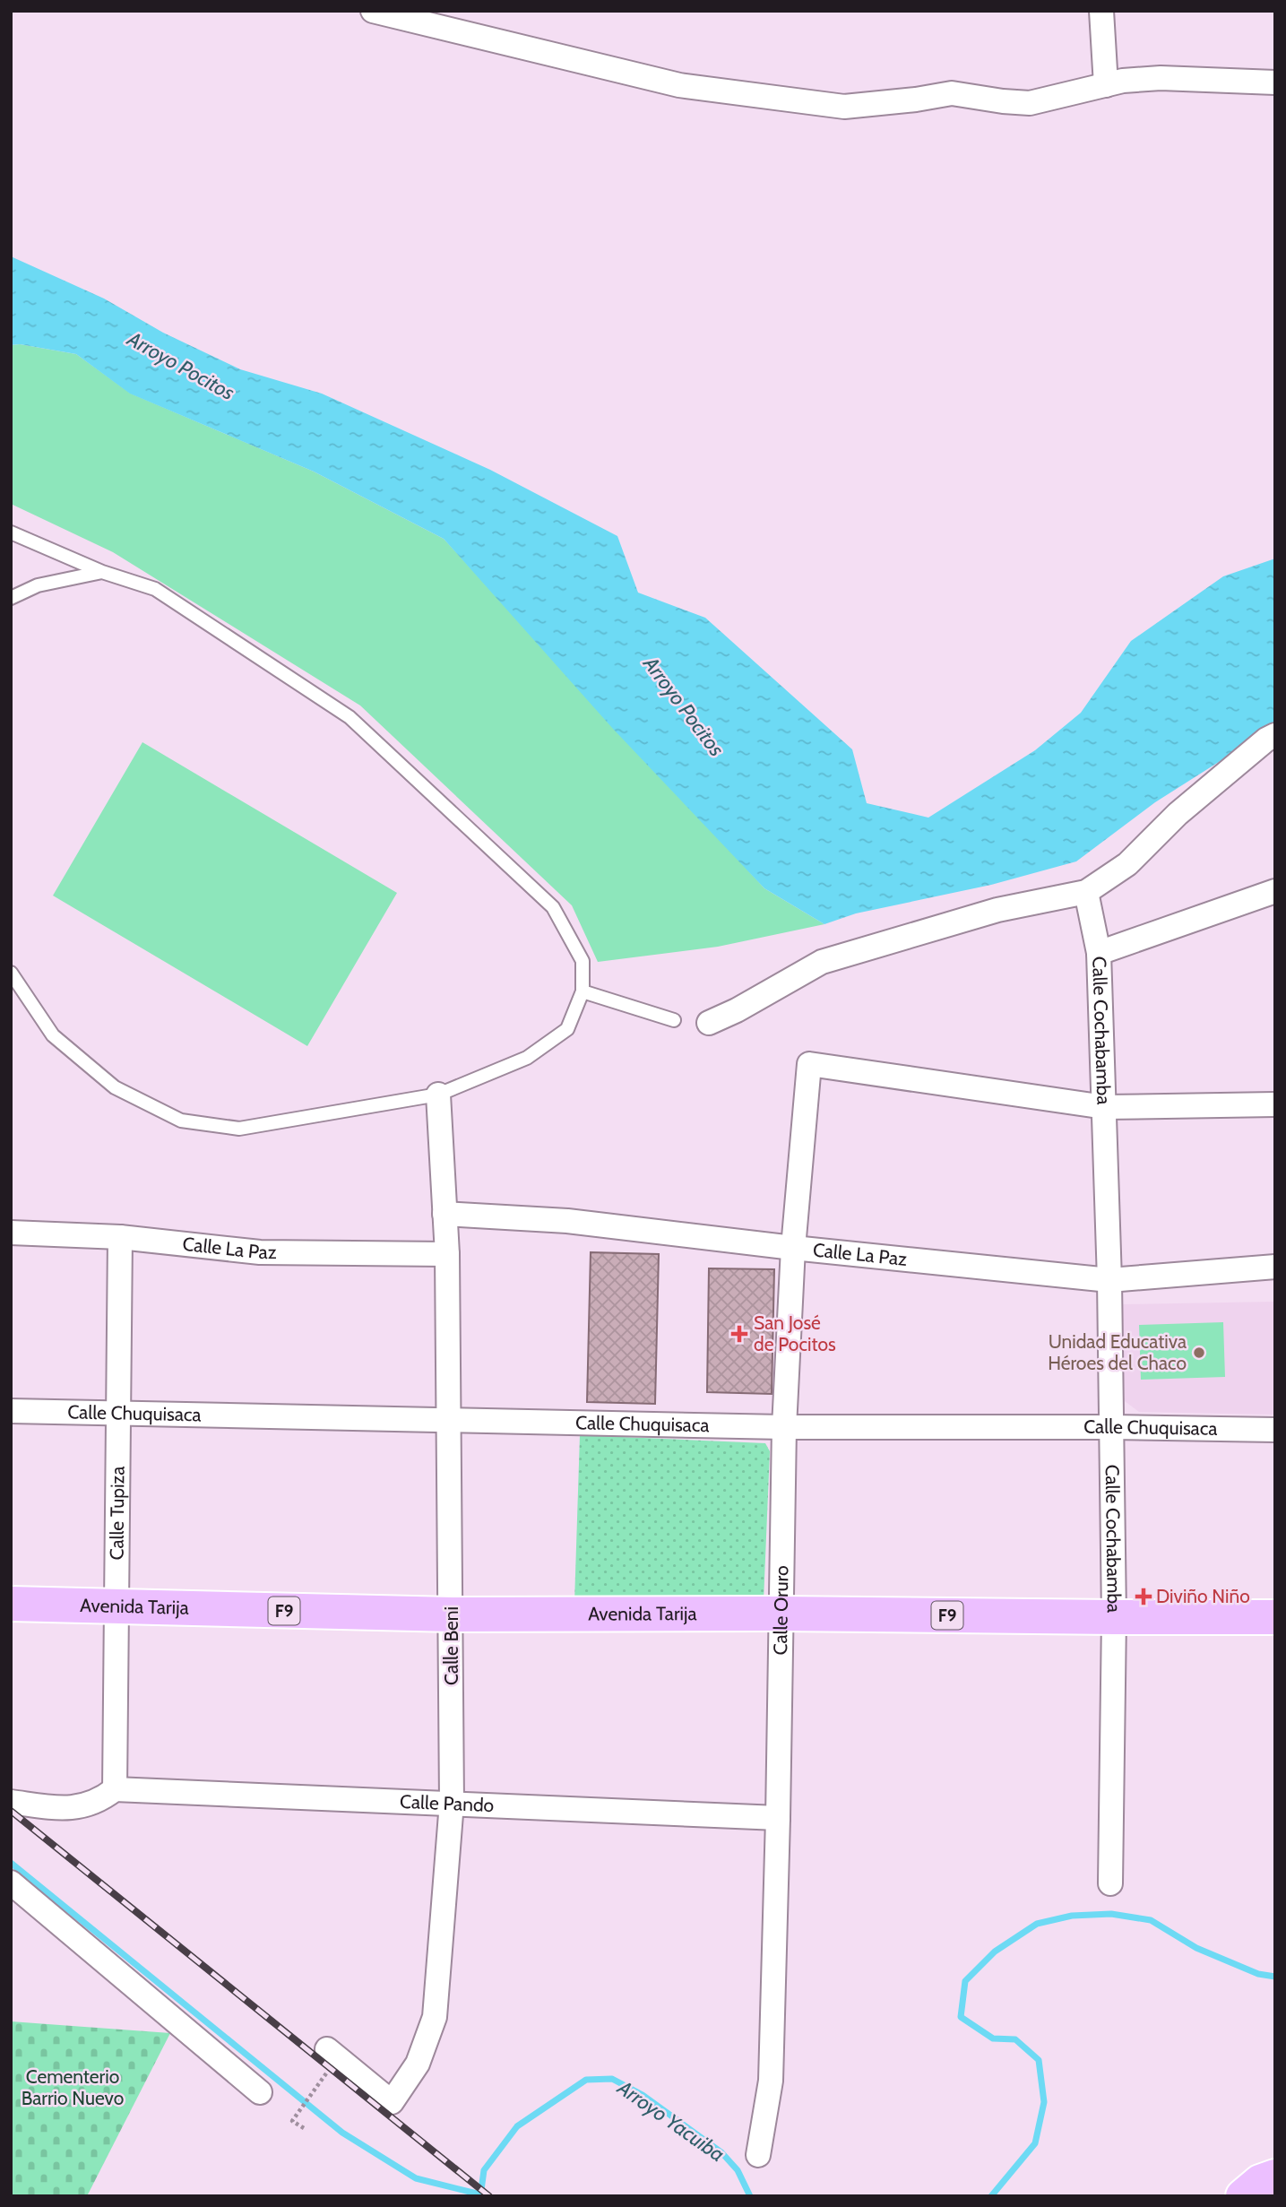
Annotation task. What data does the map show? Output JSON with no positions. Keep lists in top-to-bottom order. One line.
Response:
{"streets":{"highway":["Avenida Tarija","F9"],"street":["Calle Cochabamba","Calle La Paz","Calle Chuquisaca","Calle Tupiza","Calle Oruro","Calle Beni","Calle Pando"]},"crossings":[["Calle Cochabamba","Calle La Paz"],["Calle Cochabamba","Calle Chuquisaca"],["Calle Cochabamba","Avenida Tarija"],["Calle Cochabamba","Calle Oruro"],["Calle La Paz","Calle Tupiza"],["Calle La Paz","Calle Oruro"],["Calle La Paz","Calle Beni"],["Calle Chuquisaca","Calle Tupiza"],["Calle Chuquisaca","Calle Oruro"],["Calle Chuquisaca","Calle Beni"],["Calle Tupiza","Avenida Tarija"],["Calle Tupiza","Calle Pando"],["Avenida Tarija","Calle Oruro"],["Avenida Tarija","Calle Beni"],["Calle Oruro","Calle Pando"],["Calle Beni","Calle Pando"]],"water":["Arroyo Pocitos","Arroyo Yacuiba"],"parks":["Cementerio Barrio Nuevo"],"places":{"health":["San José de Pocitos","Diviño Niño"],"other":["Unidad Educativa Héroes del Chaco"]}}
